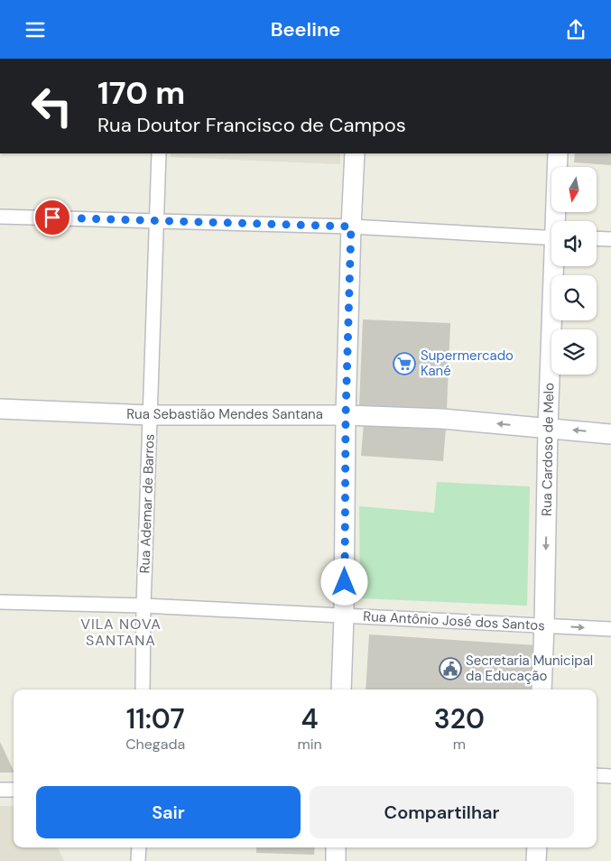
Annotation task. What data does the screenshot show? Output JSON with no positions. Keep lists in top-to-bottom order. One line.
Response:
{"streets":{"street":["Rua Sebastião Mendes Santana","Rua Cardoso de Melo","Rua Ademar de Barros","Rua Antônio José dos Santos"]},"crossings":[["Rua Sebastião Mendes Santana","Rua Cardoso de Melo"],["Rua Sebastião Mendes Santana","Rua Ademar de Barros"],["Rua Cardoso de Melo","Rua Antônio José dos Santos"],["Rua Ademar de Barros","Rua Antônio José dos Santos"]],"one_way":["Rua Sebastião Mendes Santana","Rua Cardoso de Melo"],"districts":["VILA NOVA SANTANA"],"places":{"supermarket":["Supermercado Kané"],"public building":["Secretaria Municipal da Educação"]},"north":"bottom","page":{"header":"Beeline","turn":["170 m","Rua Doutor Francisco de Campos"],"eta":["11:07","Chegada","4","min","320","m"],"buttons":["Sair","Compartilhar"]}}
